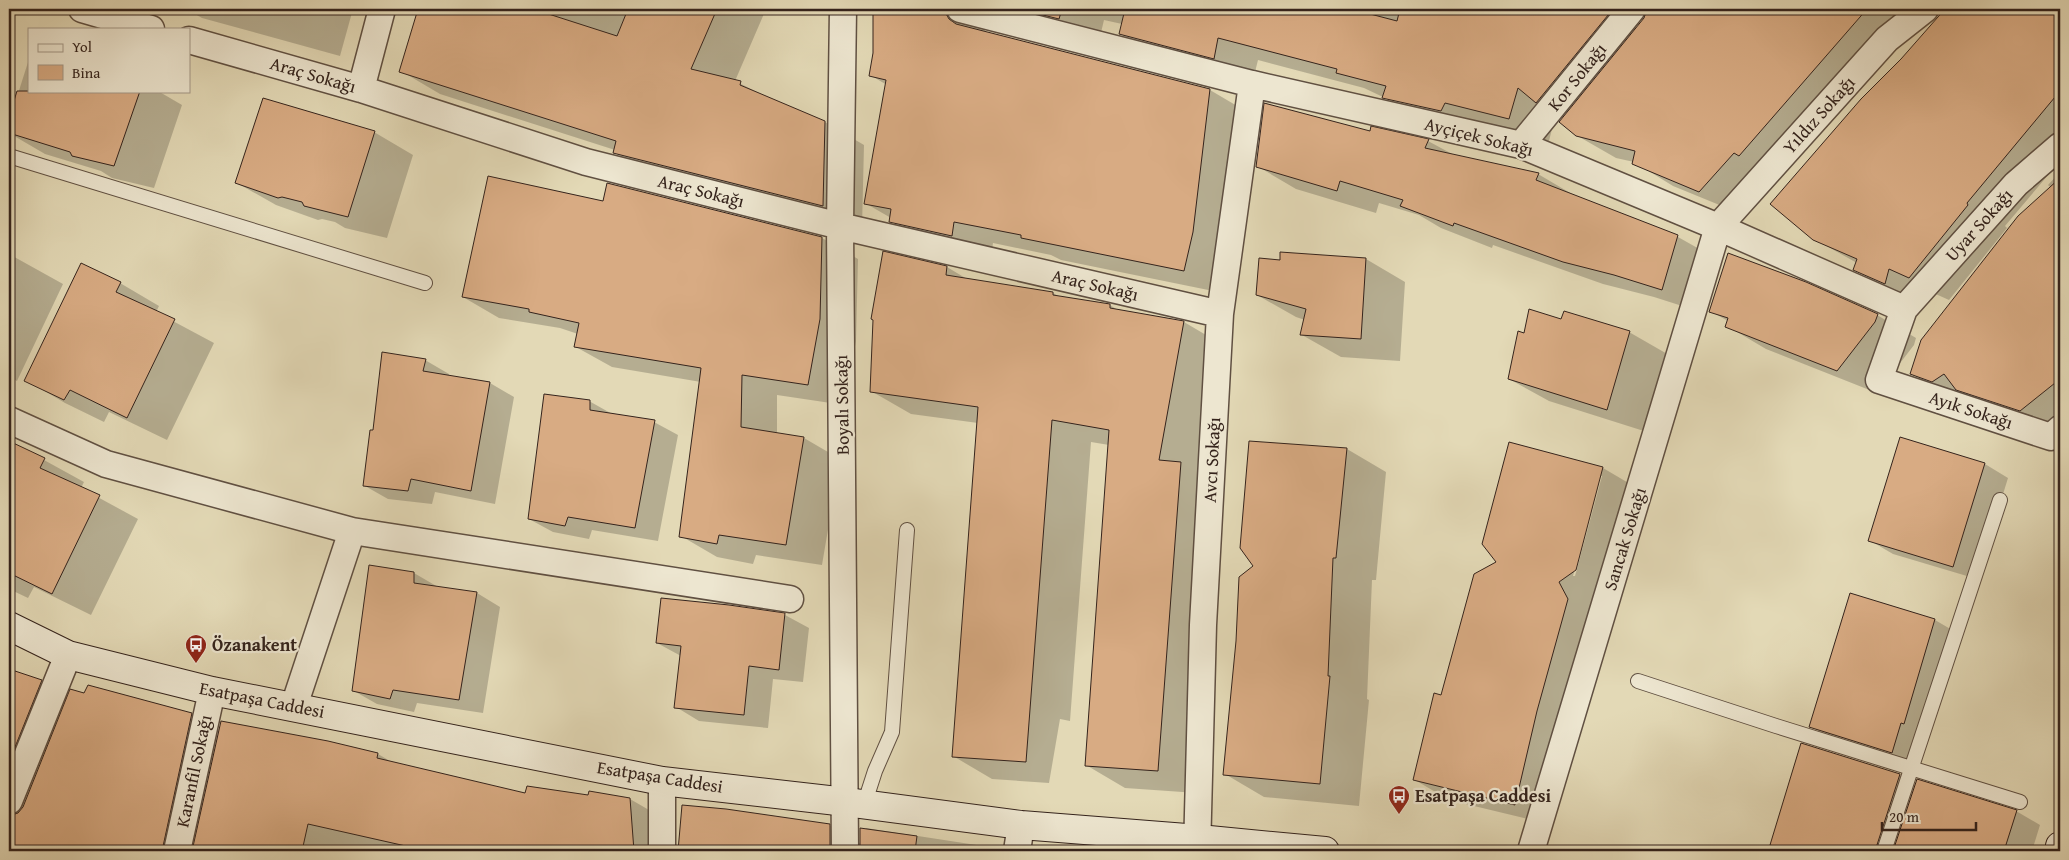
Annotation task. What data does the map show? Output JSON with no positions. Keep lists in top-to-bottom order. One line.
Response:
{"streets":{"street":["Araç Sokağı","Kor Sokağı","Yıldız Sokağı","Ayçiçek Sokağı","Uyar Sokağı","Boyalı Sokağı","Ayık Sokağı","Avcı Sokağı","Sancak Sokağı","Esatpaşa Caddesi","Karanfil Sokağı"]},"crossings":[["Araç Sokağı","Boyalı Sokağı"],["Araç Sokağı","Avcı Sokağı"],["Kor Sokağı","Ayçiçek Sokağı"],["Yıldız Sokağı","Ayçiçek Sokağı"],["Yıldız Sokağı","Sancak Sokağı"],["Ayçiçek Sokağı","Uyar Sokağı"],["Ayçiçek Sokağı","Ayık Sokağı"],["Ayçiçek Sokağı","Avcı Sokağı"],["Ayçiçek Sokağı","Sancak Sokağı"],["Uyar Sokağı","Ayık Sokağı"],["Boyalı Sokağı","Esatpaşa Caddesi"],["Avcı Sokağı","Esatpaşa Caddesi"],["Esatpaşa Caddesi","Karanfil Sokağı"]],"places":{"bus stop":["Özanakent","Esatpaşa Caddesi"]},"legend":["Yol","Bina"],"scale_bar":"20 m"}
